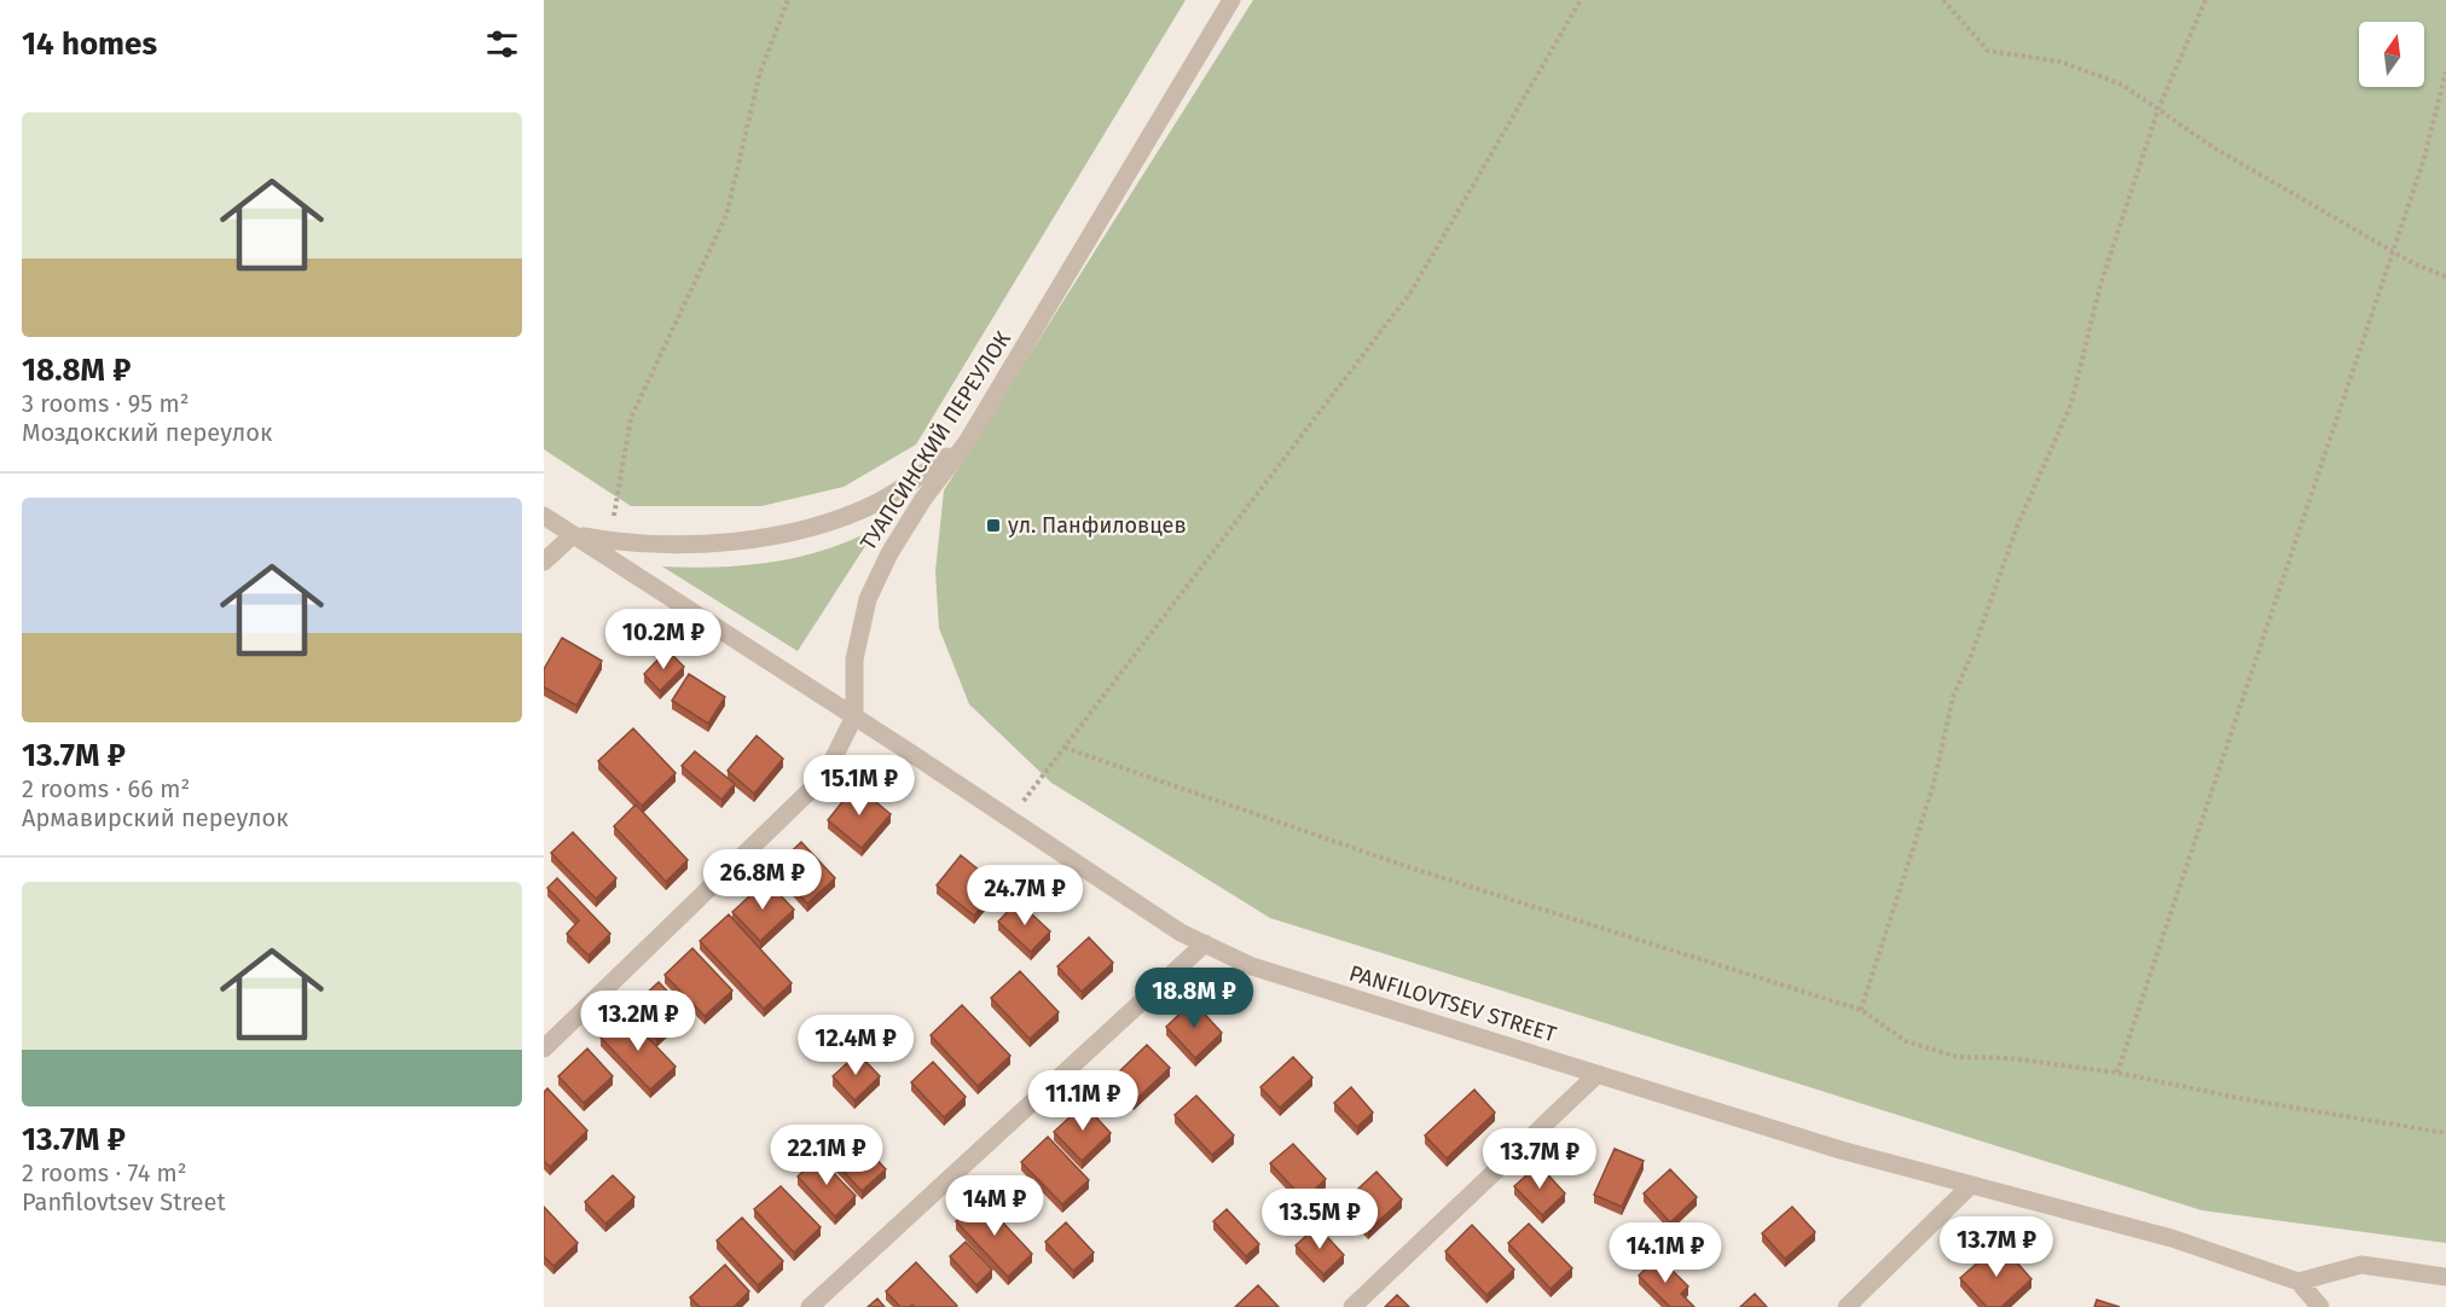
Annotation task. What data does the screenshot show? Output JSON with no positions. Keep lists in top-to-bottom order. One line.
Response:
{"streets":{"street":["ТУАПСИНСКИЙ ПЕРЕУЛОК","PANFILOVTSEV STREET"]},"crossings":[["ТУАПСИНСКИЙ ПЕРЕУЛОК","PANFILOVTSEV STREET"]],"places":{"transit":["ул. Панфиловцев"]},"north":"top","page":{"heading":"14 homes","list":[{"name":"18.8M ₽","note":"3 rooms · 95 m² · Моздокский переулок"},{"name":"13.7M ₽","note":"2 rooms · 66 m² · Армавирский переулок"},{"name":"13.7M ₽","note":"2 rooms · 74 m² · Panfilovtsev Street"}],"price":["10.2M ₽","15.1M ₽","26.8M ₽","24.7M ₽","18.8M ₽","13.2M ₽","12.4M ₽","11.1M ₽","22.1M ₽","13.7M ₽","14M ₽","13.5M ₽","13.7M ₽","14.1M ₽"]}}
